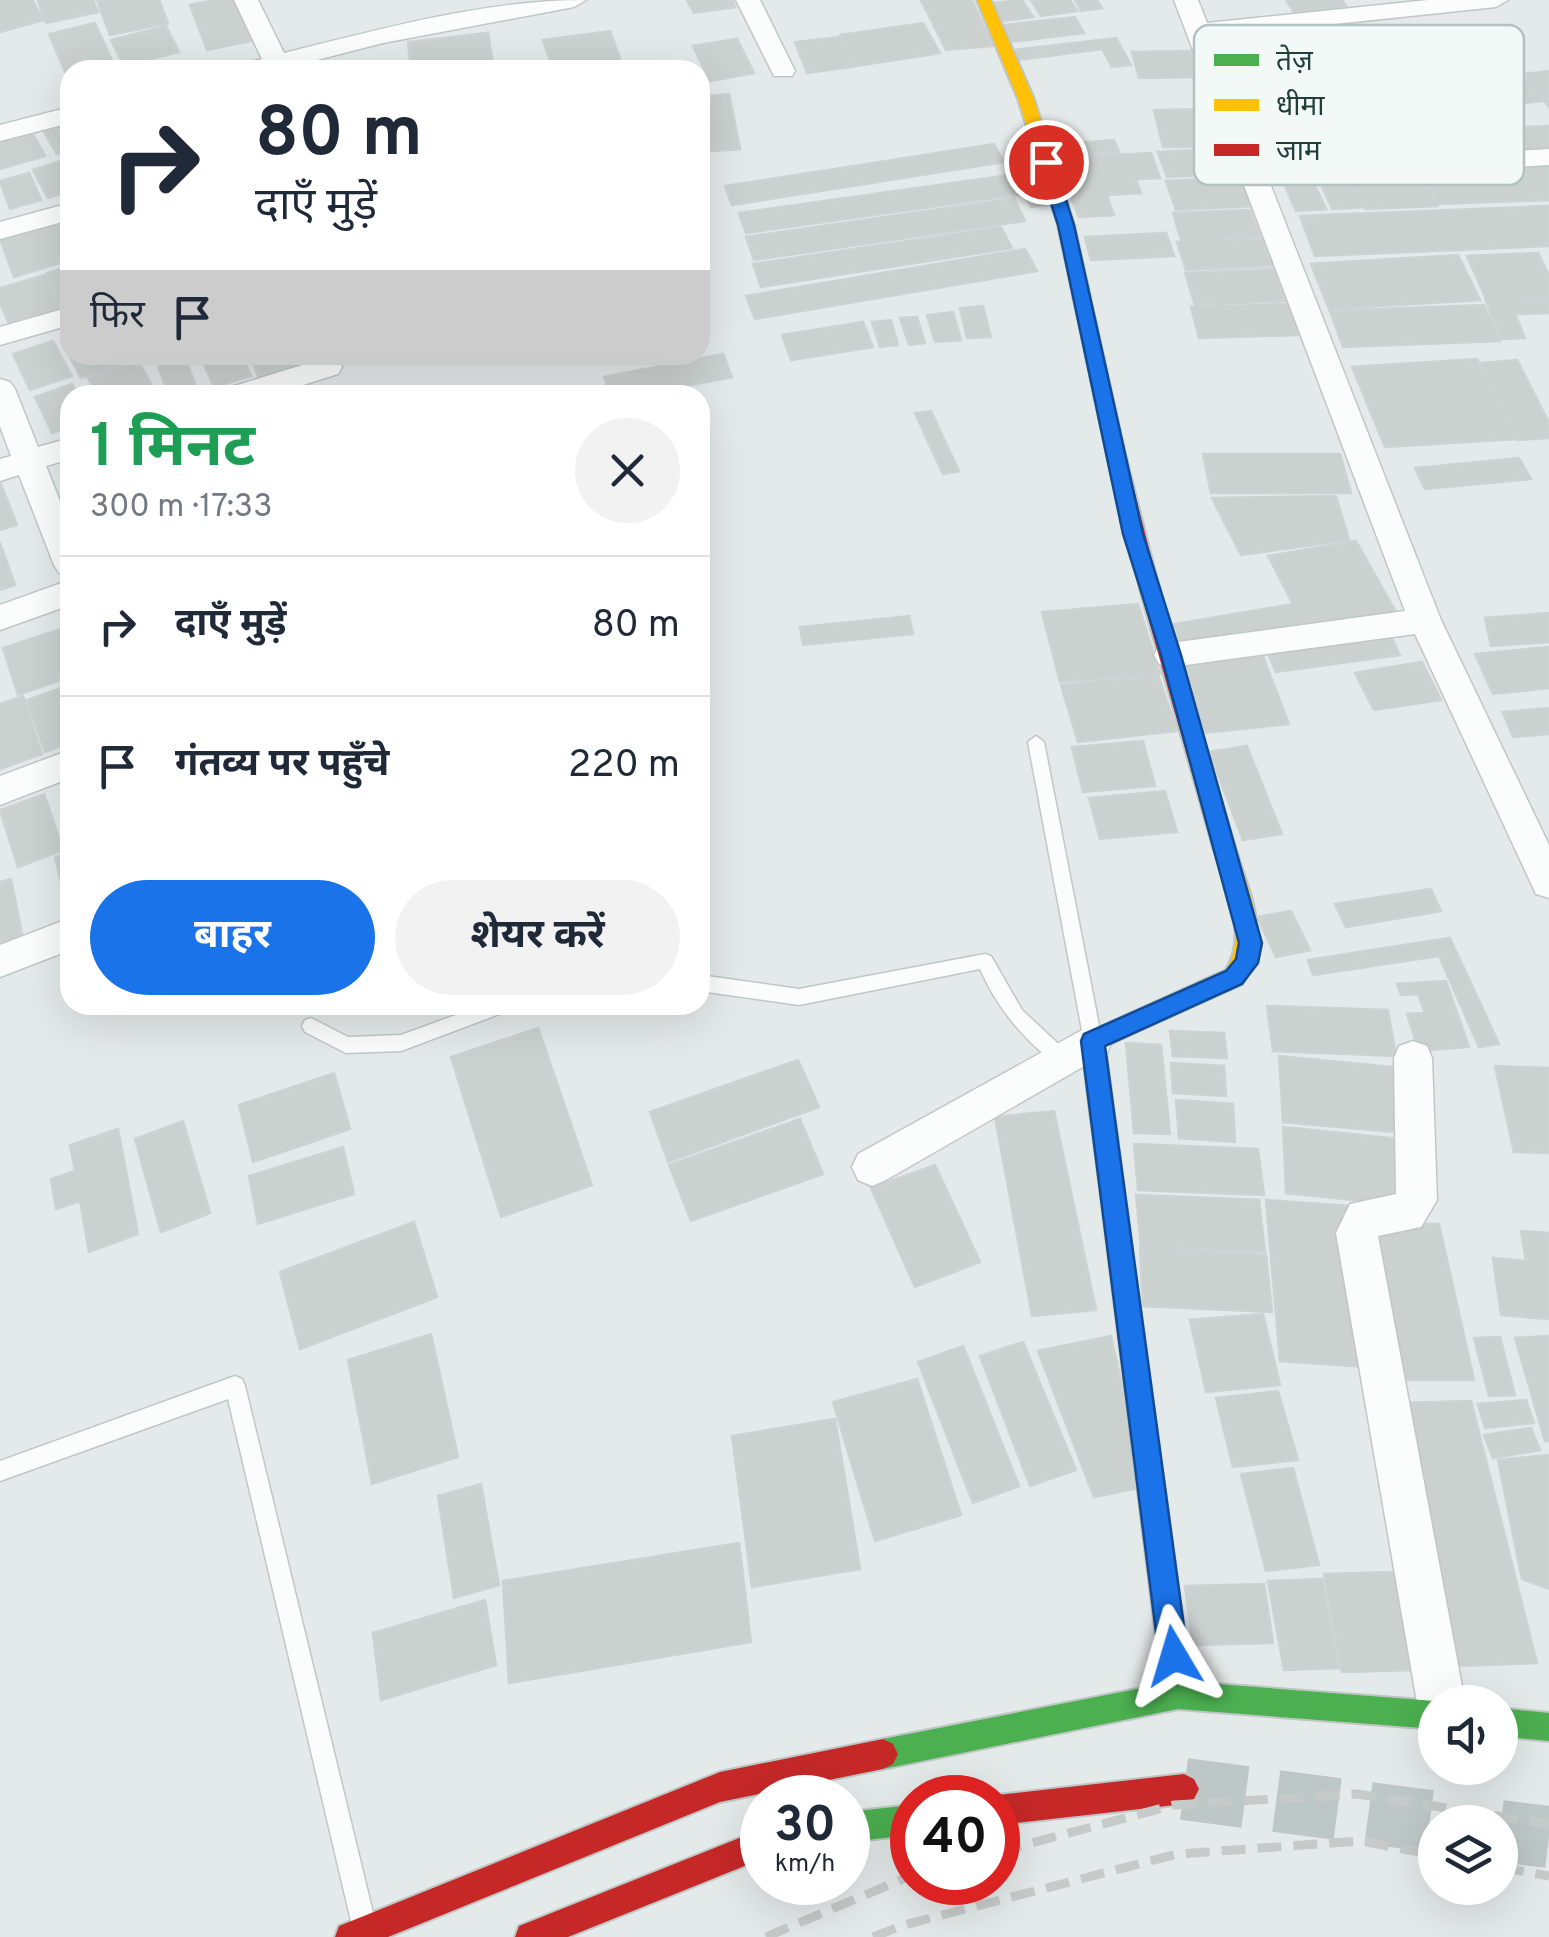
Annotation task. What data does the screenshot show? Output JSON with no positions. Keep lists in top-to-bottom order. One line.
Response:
{"legend":["तेज़","धीमा","जाम"],"page":{"turn":["80 m","दाएँ मुड़ें"],"then":"फिर","heading":["1 मिनट","300 m · 17:33"],"list":[{"name":"दाएँ मुड़ें","value":"80 m"},{"name":"गंतव्य पर पहुँचे","value":"220 m"}],"buttons":["बाहर","शेयर करें"],"speed":"30 km/h","limit":"40"}}
